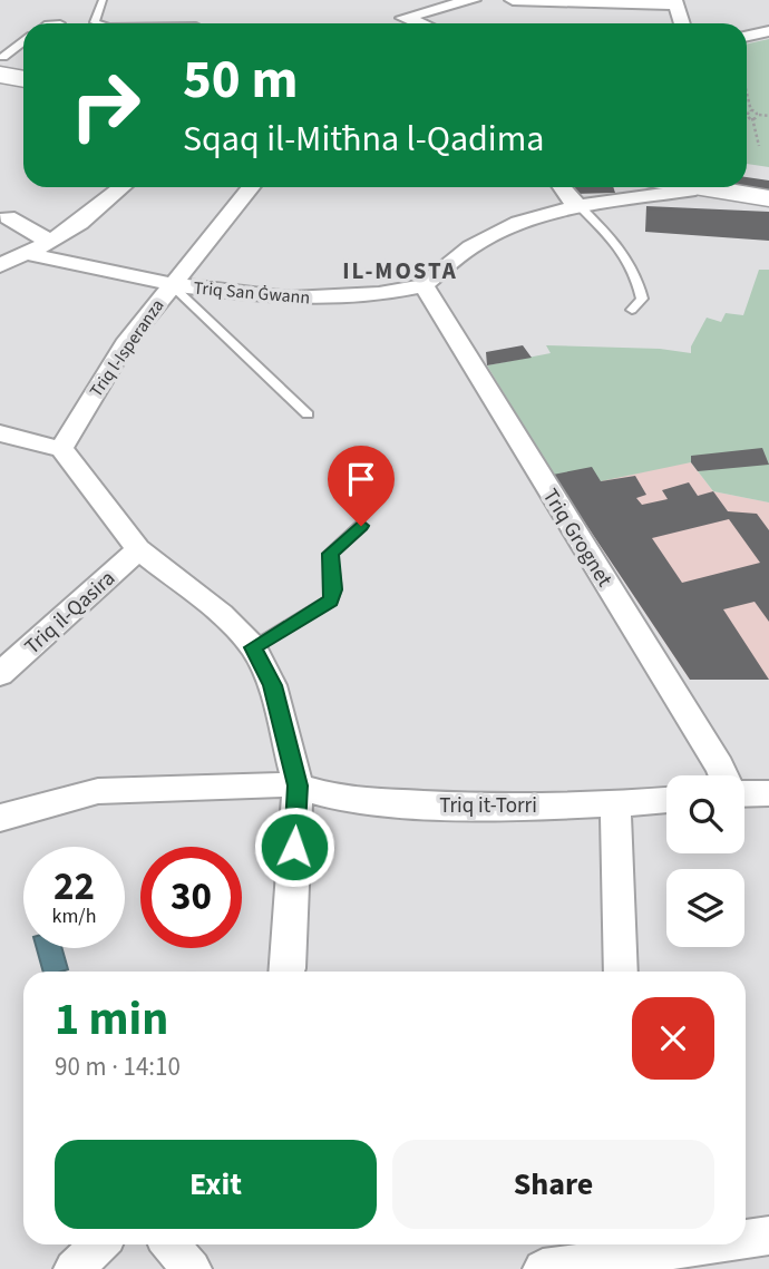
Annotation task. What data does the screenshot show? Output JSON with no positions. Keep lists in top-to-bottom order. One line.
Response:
{"streets":{"street":["Triq San Ġwann","Triq l-Isperanza","Triq Grognet","Triq il-Qasira","Triq it-Torri"]},"crossings":[["Triq San Ġwann","Triq l-Isperanza"],["Triq San Ġwann","Triq Grognet"]],"districts":["IL-MOSTA"],"page":{"turn":["50 m","Sqaq il-Mitħna l-Qadima"],"speed":"22 km/h","limit":"30","heading":["1 min","90 m · 14:10"],"buttons":["Exit","Share"]}}
